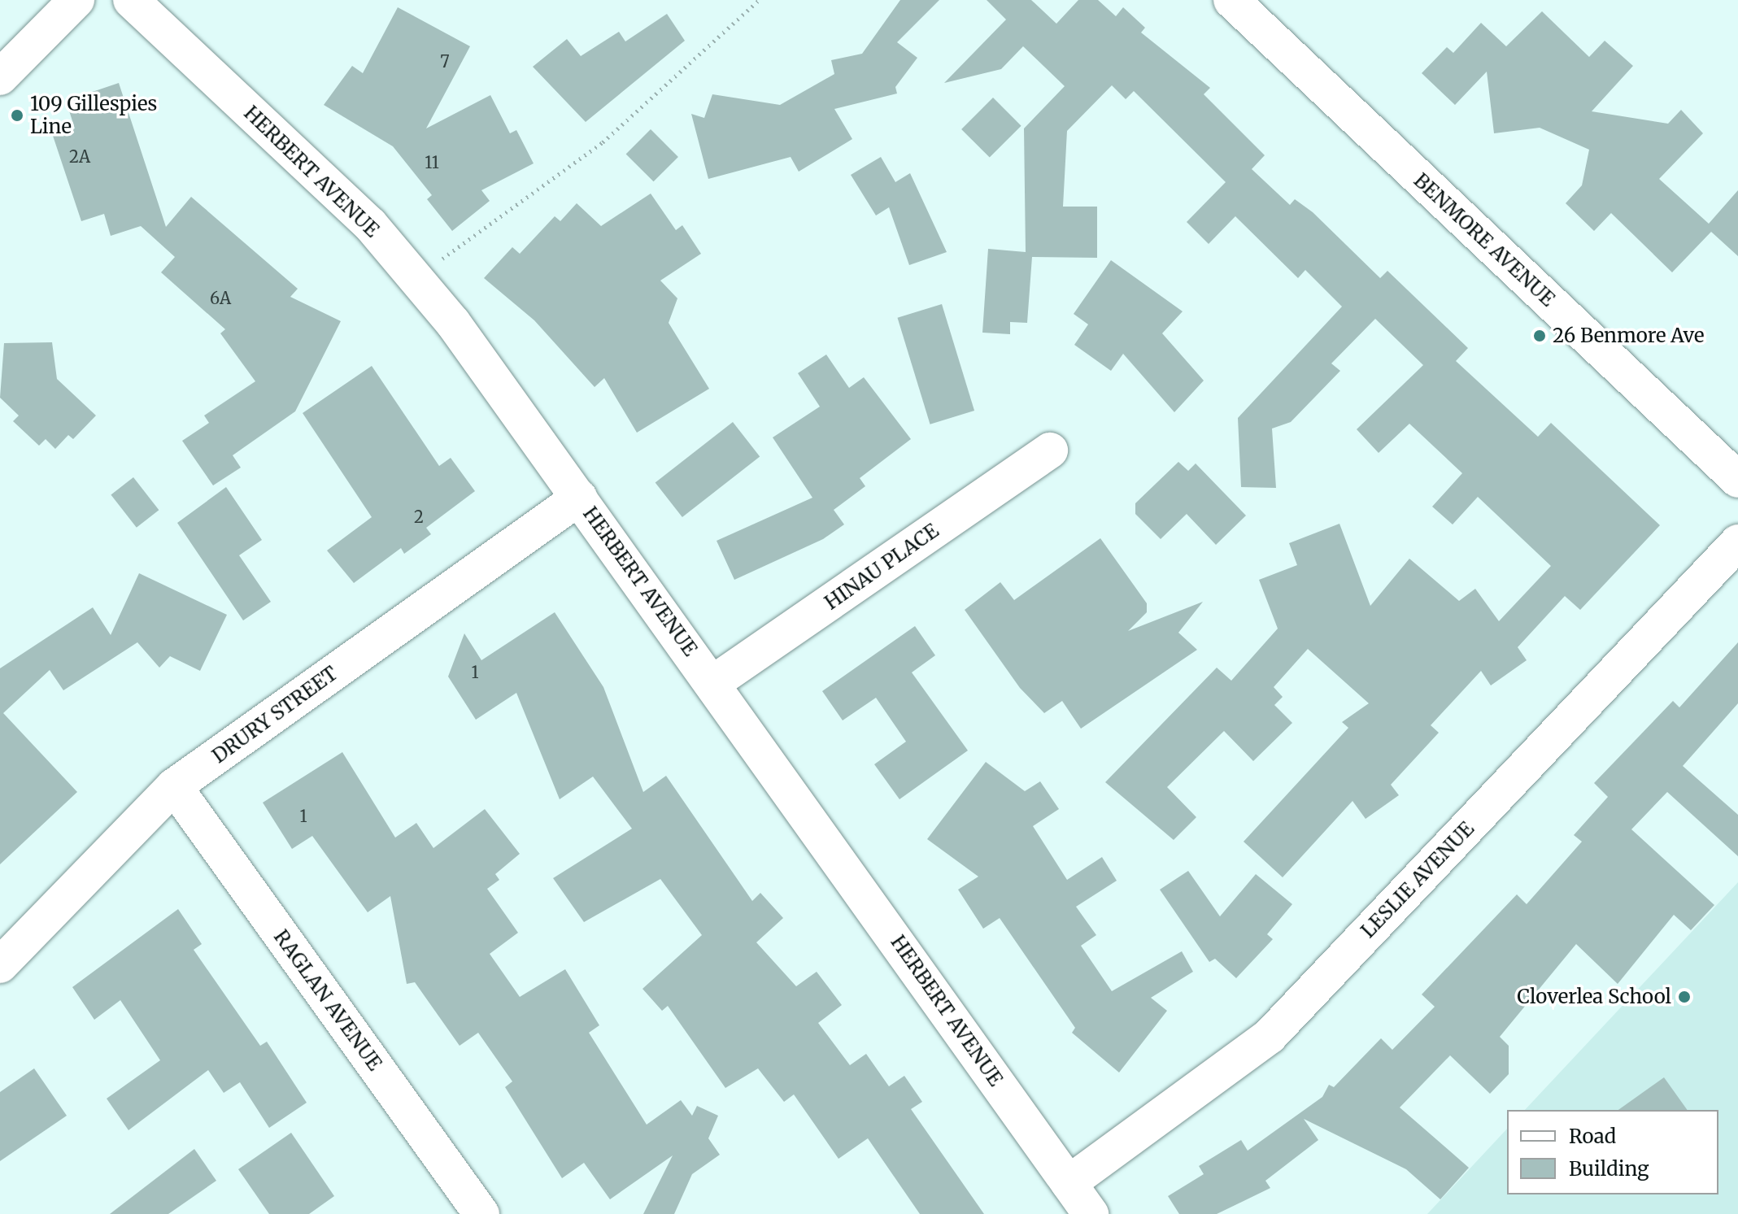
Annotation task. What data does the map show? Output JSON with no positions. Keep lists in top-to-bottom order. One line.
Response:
{"streets":{"street":["HERBERT AVENUE","BENMORE AVENUE","HINAU PLACE","DRURY STREET","LESLIE AVENUE","RAGLAN AVENUE"]},"crossings":[["HERBERT AVENUE","HINAU PLACE"],["HERBERT AVENUE","DRURY STREET"],["HERBERT AVENUE","LESLIE AVENUE"],["DRURY STREET","RAGLAN AVENUE"]],"places":["109 Gillespies Line","26 Benmore Ave","Cloverlea School"],"house_numbers":["7","2A","11","6A","2","1","1"],"legend":["Road","Building"]}
